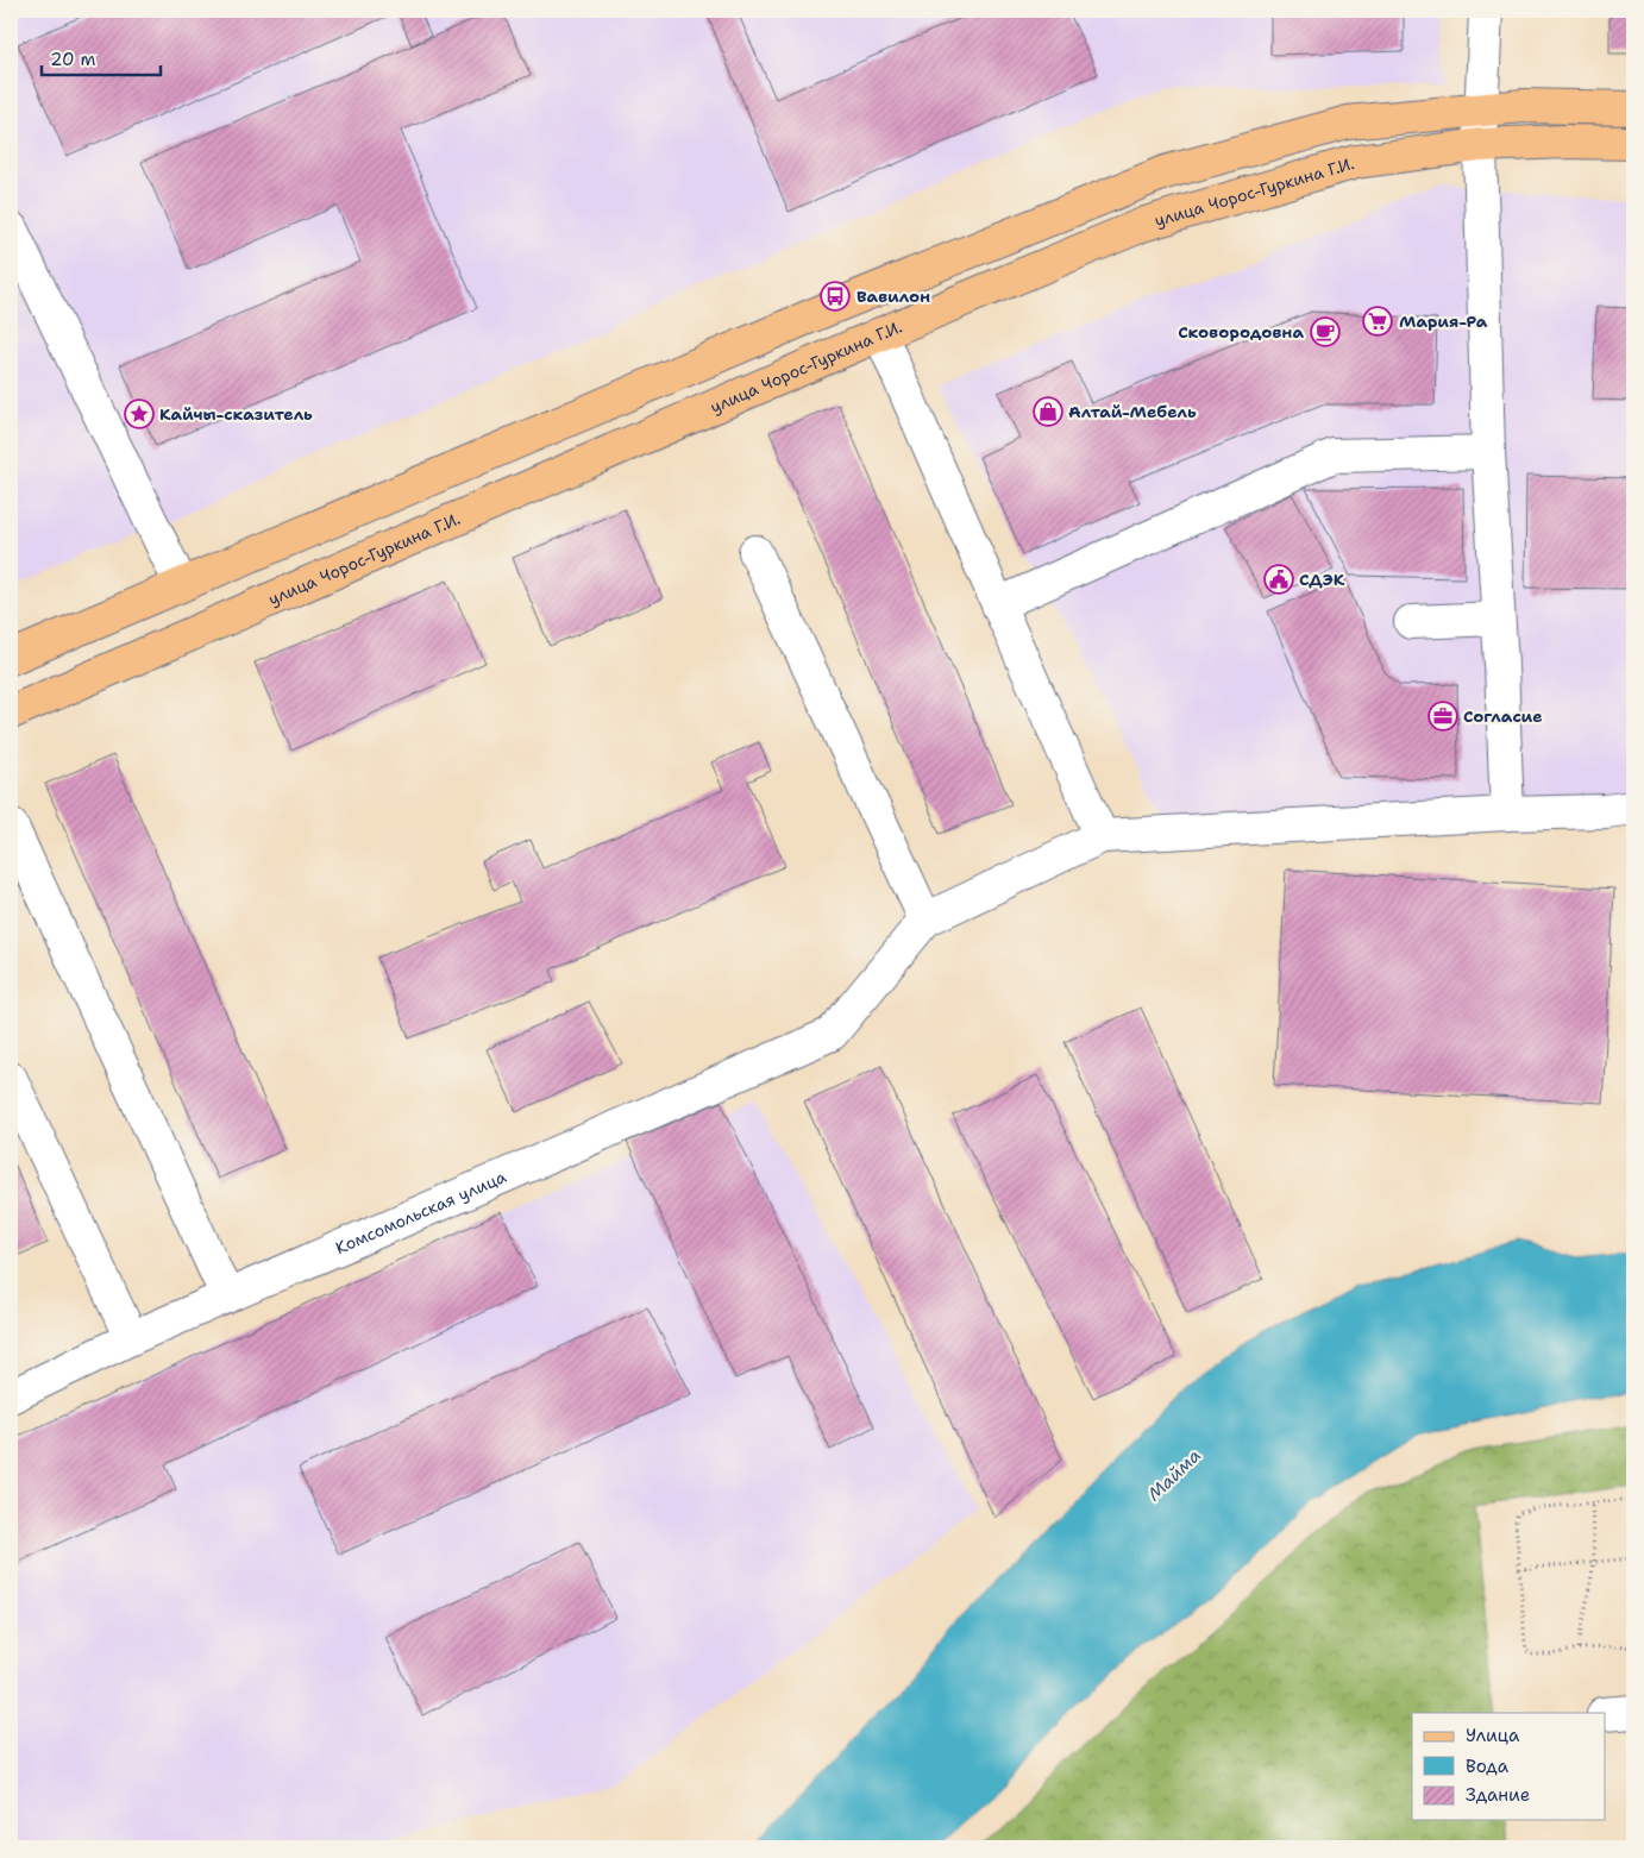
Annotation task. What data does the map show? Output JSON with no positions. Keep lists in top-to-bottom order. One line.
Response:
{"streets":{"main road":["улица Чорос-Гуркина Г.И."],"street":["Комсомольская улица"]},"water":["Майма"],"places":{"bus stop":["Вавилон"],"supermarket":["Мария-Ра"],"cafe":["Сковородовна"],"shop":["Алтай-Мебель"],"place":["Кайчы-сказитель"],"public building":["СДЭК"],"office":["Согласие"]},"legend":["Улица","Вода","Здание"],"scale_bar":"20 m"}
